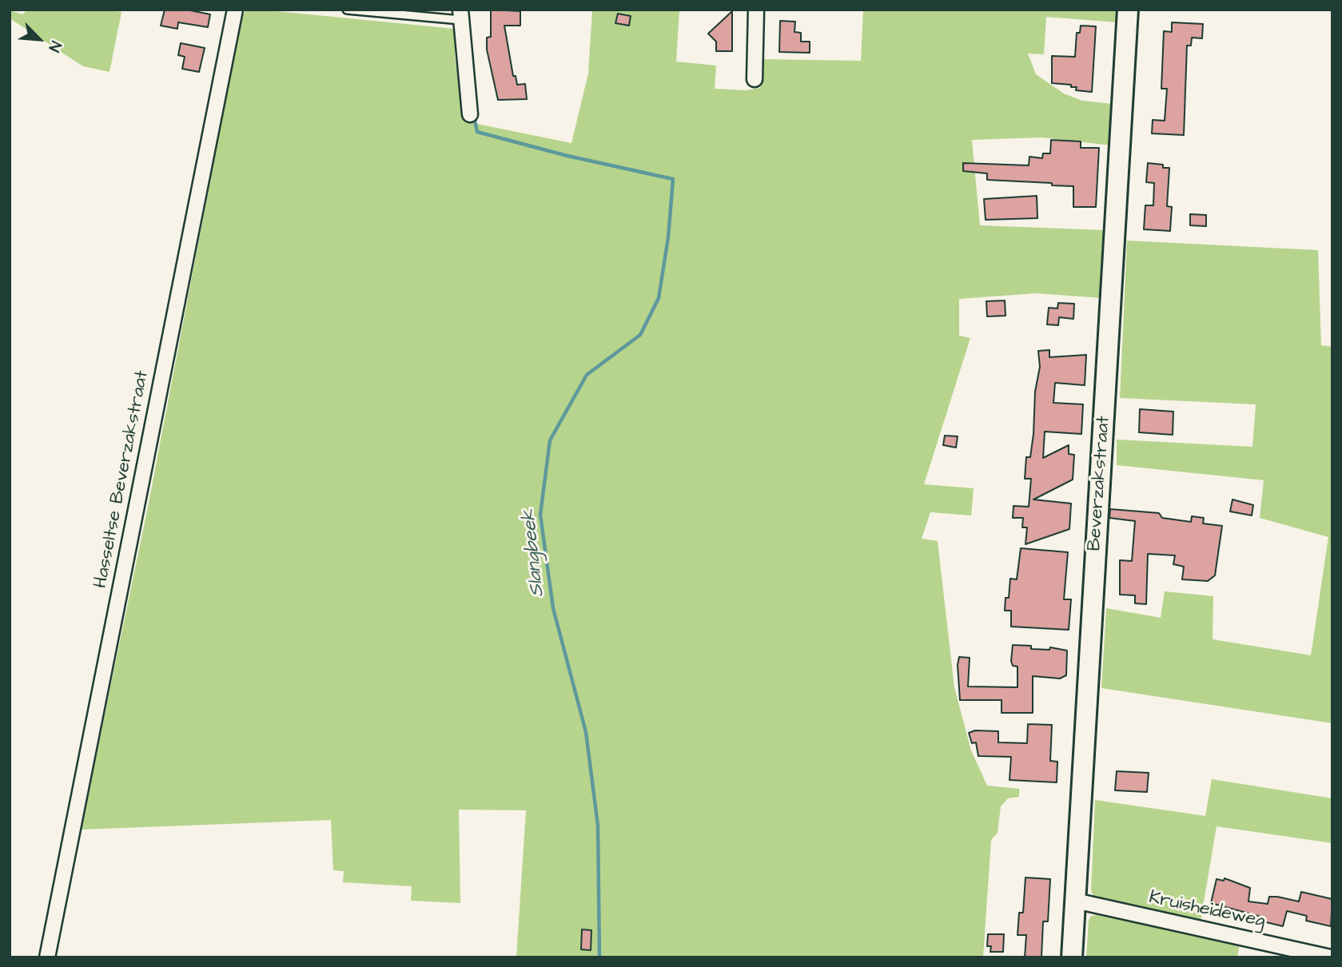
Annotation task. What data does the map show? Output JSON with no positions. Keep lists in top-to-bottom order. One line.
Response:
{"streets":{"street":["Hasseltse Beverzakstraat","Beverzakstraat","Kruisheideweg"]},"crossings":[["Beverzakstraat","Kruisheideweg"]],"water":["Slangbeek"],"north":"bottom right"}
